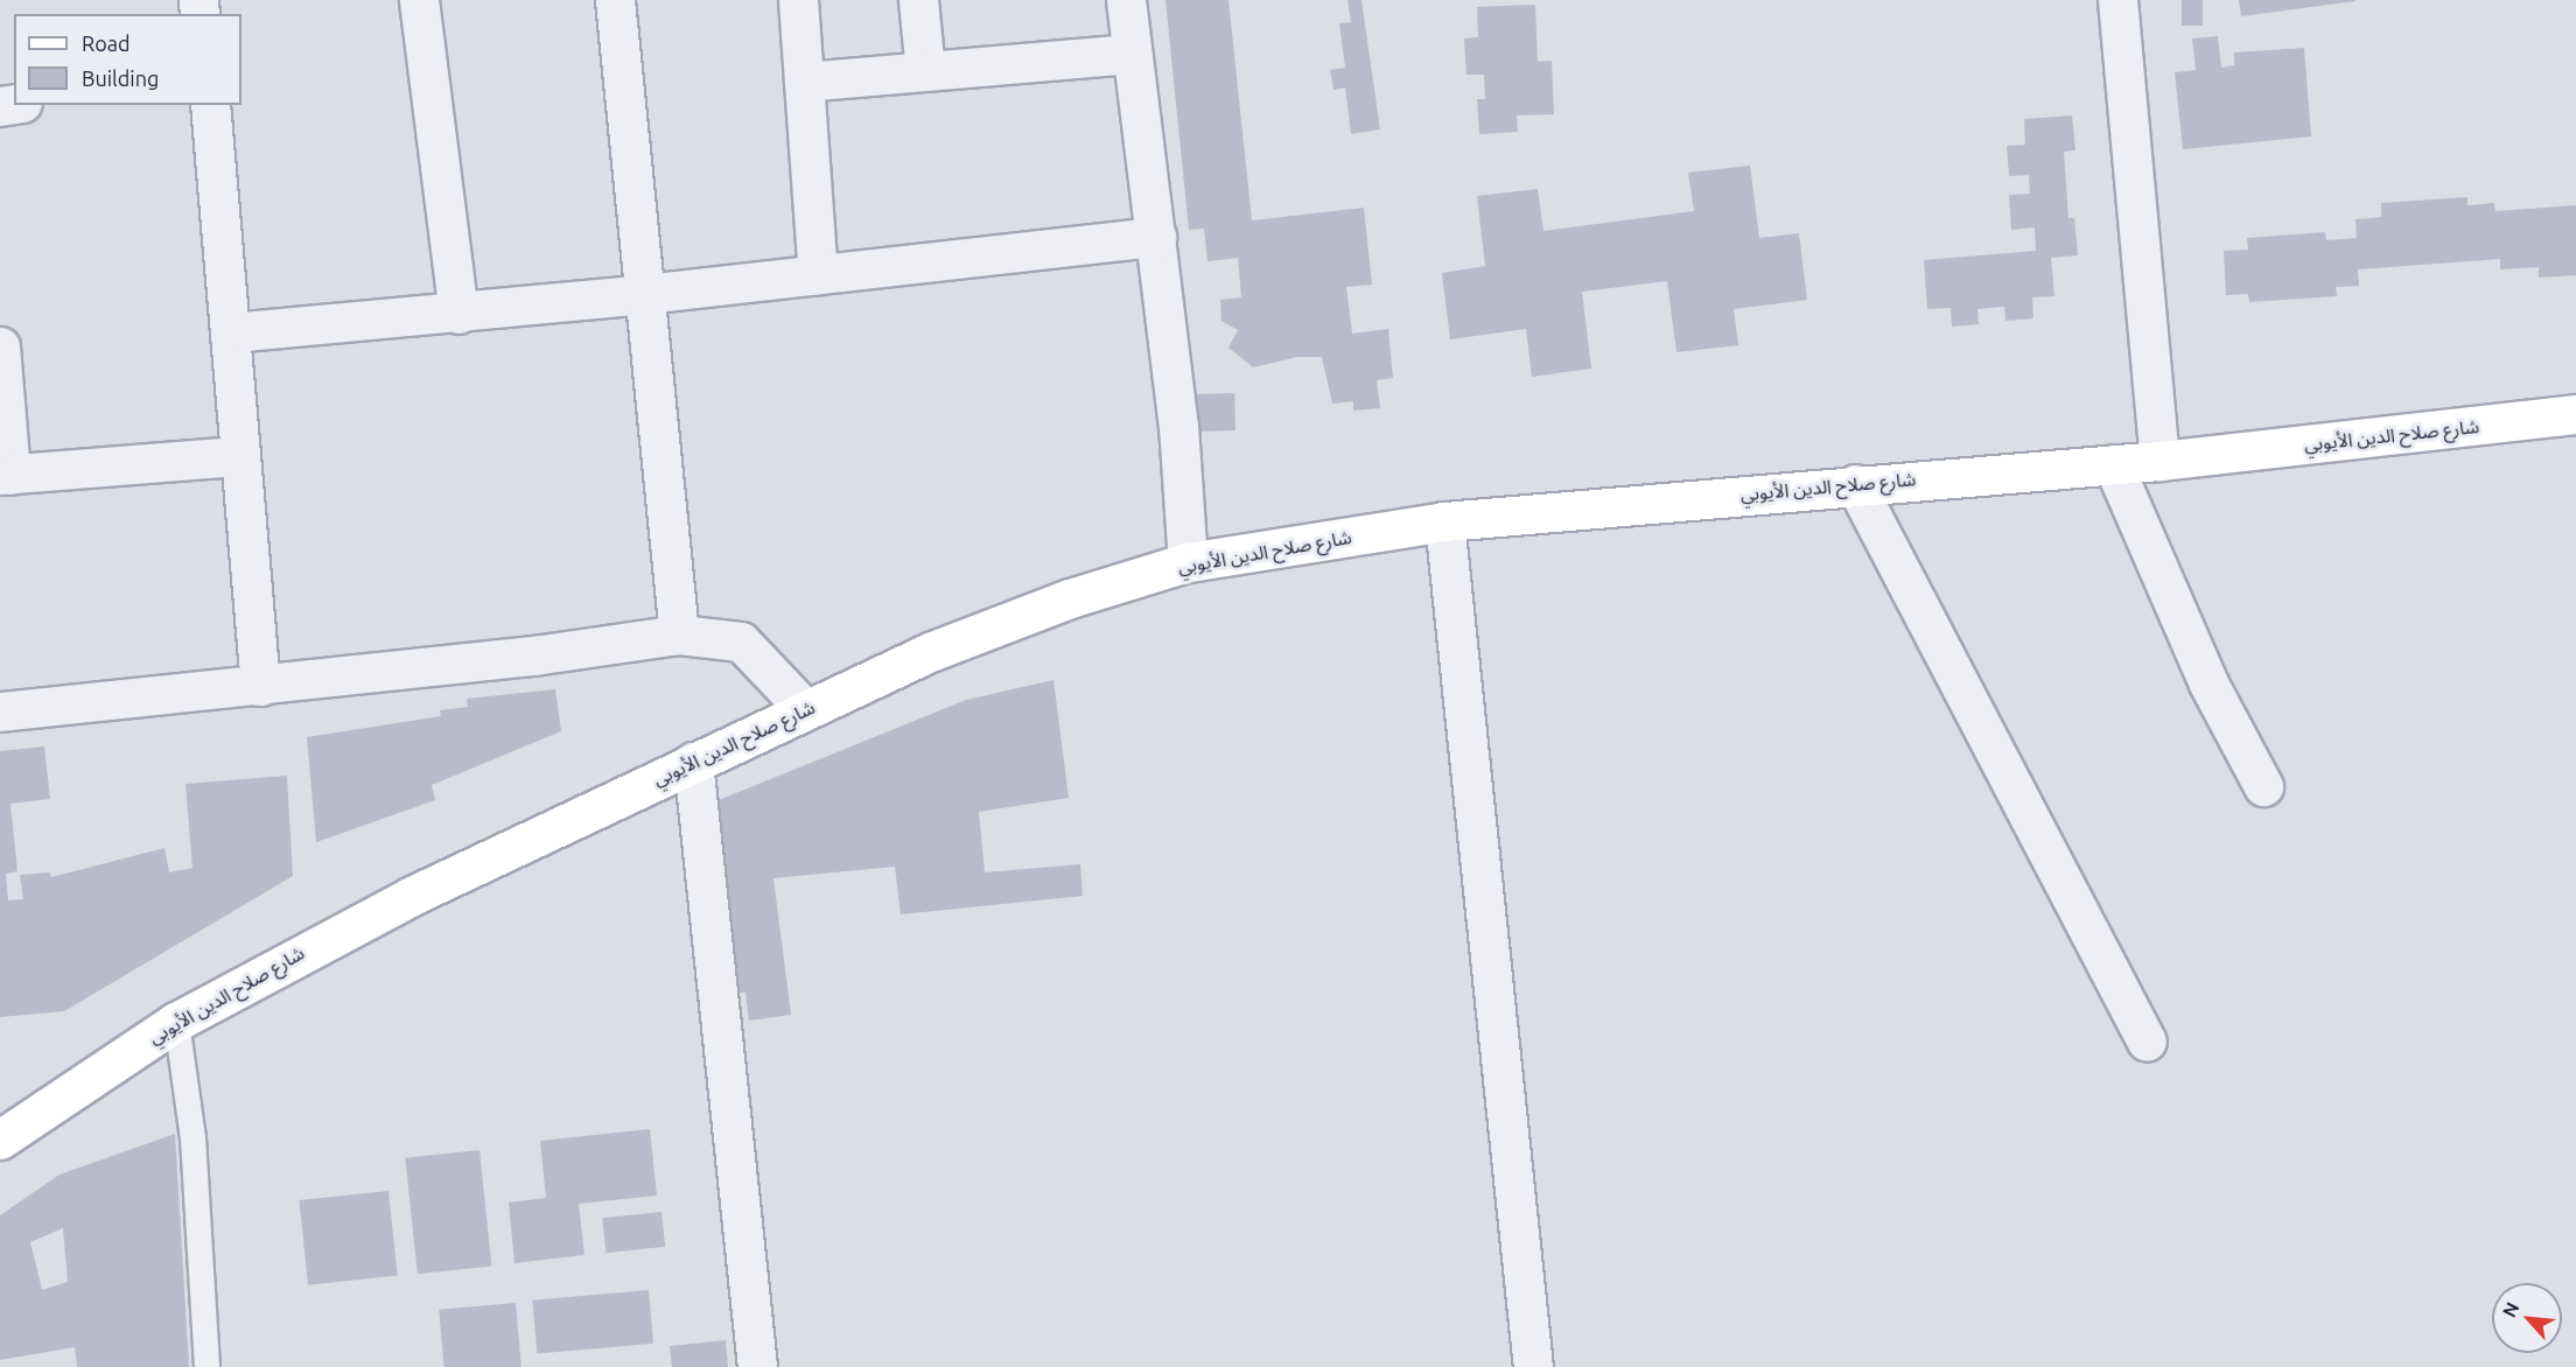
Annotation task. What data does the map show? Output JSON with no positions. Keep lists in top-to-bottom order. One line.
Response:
{"streets":{"main road":["شارع صلاح الدين الأيوبي"]},"legend":["Road","Building"],"north":"top left"}
